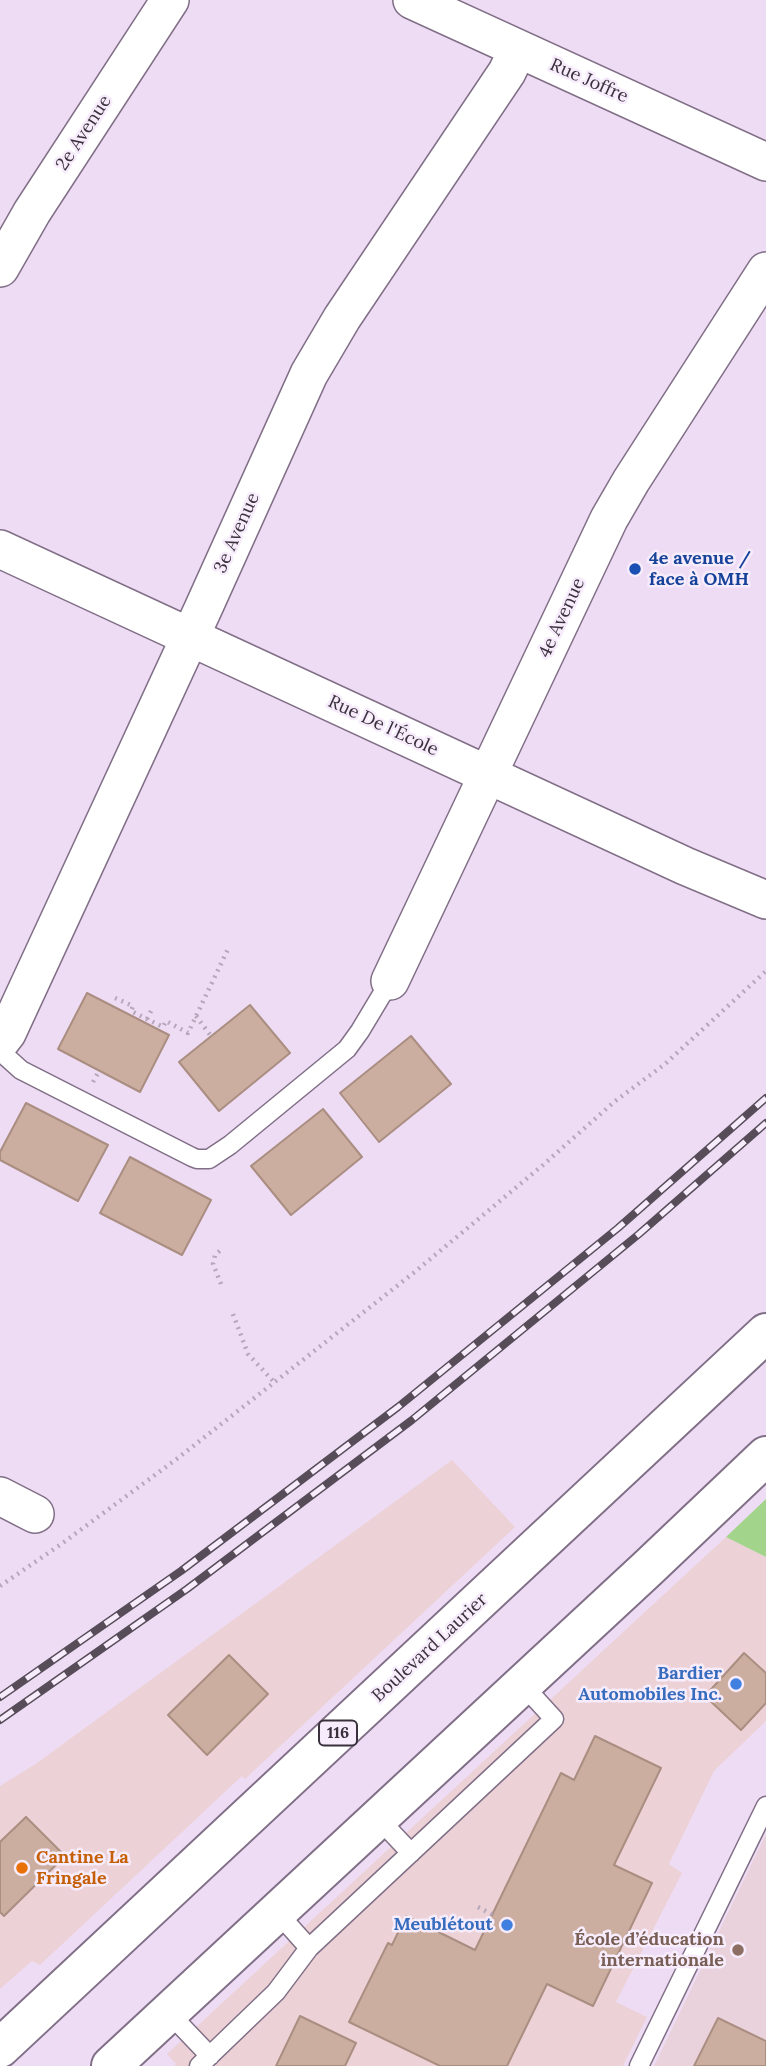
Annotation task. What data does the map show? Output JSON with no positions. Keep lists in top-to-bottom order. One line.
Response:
{"streets":{"main road":["Boulevard Laurier","116"],"street":["Rue Joffre","2e Avenue","3e Avenue","4e Avenue","Rue De l'École"]},"crossings":[["Rue Joffre","3e Avenue"],["3e Avenue","Rue De l'École"],["4e Avenue","Rue De l'École"]],"places":["4e avenue / face à OMH","Bardier Automobiles Inc.","Cantine La Fringale","Meublétout","École d’éducation internationale"]}
